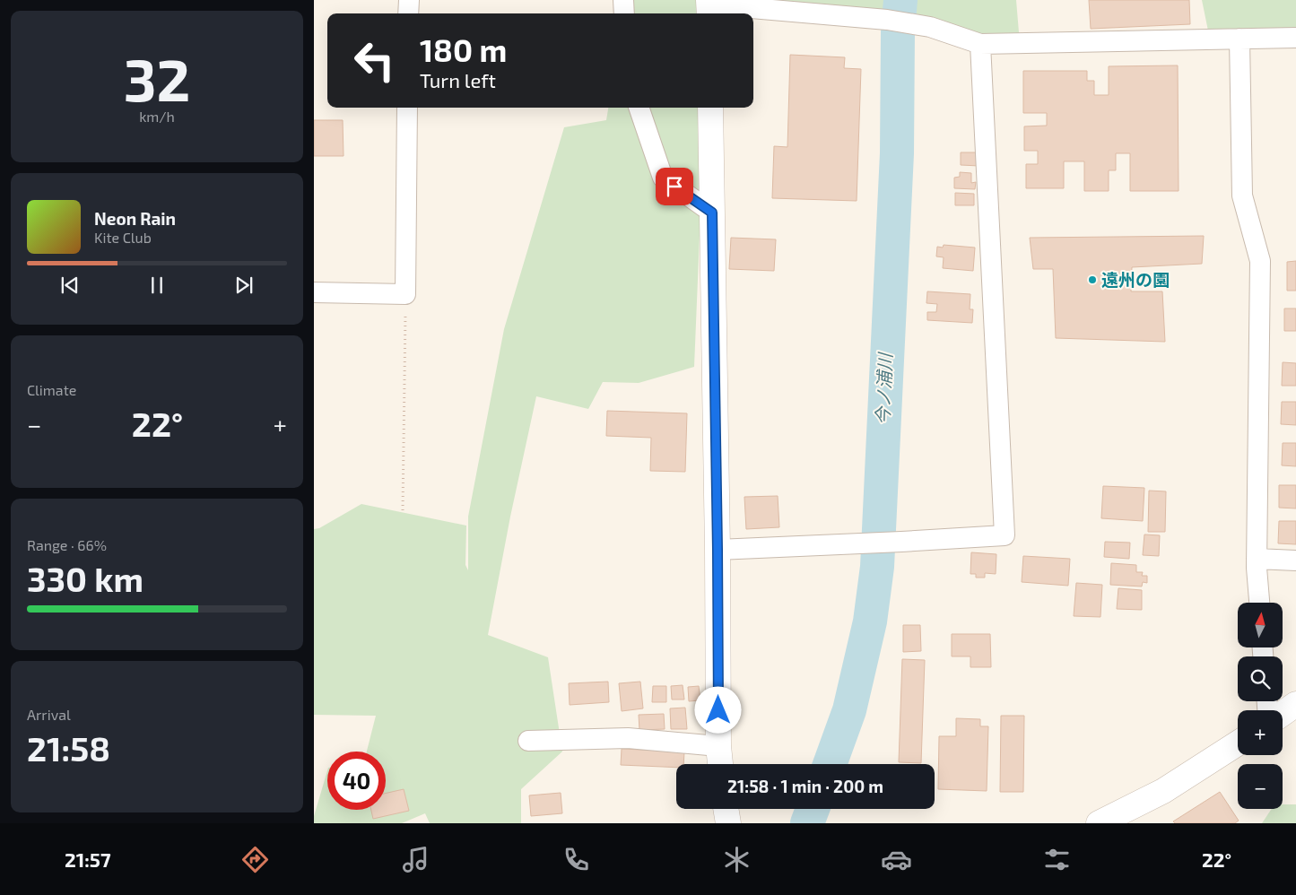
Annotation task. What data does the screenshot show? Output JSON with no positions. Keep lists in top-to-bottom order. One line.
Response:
{"water":["今ノ浦川"],"places":["遠州の園"],"north":"top","page":{"tile":[["32","km/h"],"Climate",["Range · 66%","330 km"],["Arrival","21:58"]],"turn":["180 m","Turn left"],"song":["Neon Rain","Kite Club"],"heat":["−","22°","+"],"map_buttons":["+","−"],"limit":"40","trip":"21:58 · 1 min · 200 m","tabs":["21:57","22°"]}}
